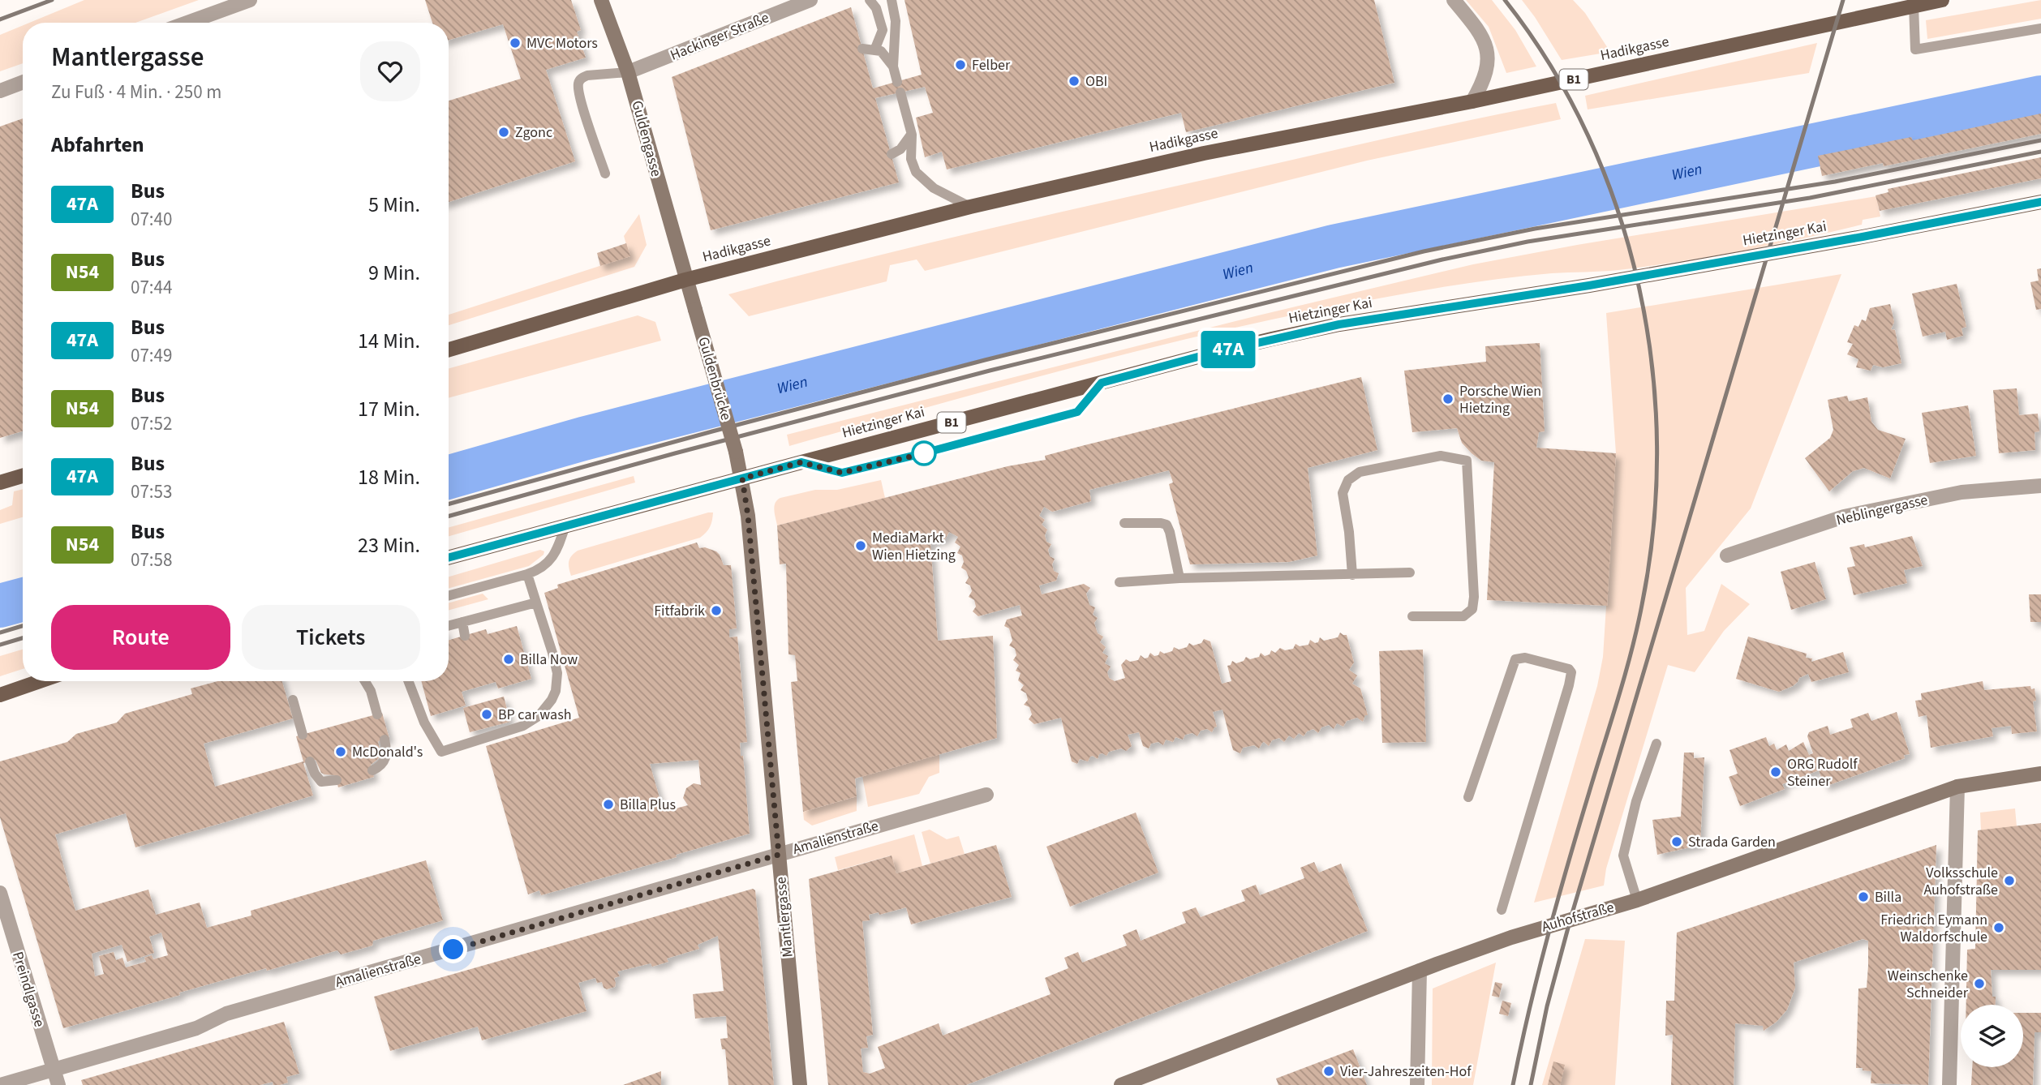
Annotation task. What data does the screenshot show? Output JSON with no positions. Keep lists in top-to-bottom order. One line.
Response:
{"streets":{"main road":["Hadikgasse","B1","Hietzinger Kai"],"street":["Hackinger Straße","Guldengasse","Guldenbrücke","Neblingergasse","Amalienstraße","Mantlergasse","Auhofstraße","Preindlgasse"]},"crossings":[["Hackinger Straße","Guldengasse"],["Hadikgasse","Guldengasse"],["Hadikgasse","Guldenbrücke"],["Guldengasse","Guldenbrücke"],["Hietzinger Kai","Guldenbrücke"],["Hietzinger Kai","Mantlergasse"],["Guldenbrücke","Mantlergasse"],["Amalienstraße","Mantlergasse"],["Amalienstraße","Preindlgasse"]],"water":["Wien"],"places":["MVC Motors","Felber","OBI","Zgonc","Porsche Wien Hietzing","MediaMarkt Wien Hietzing","Fitfabrik","Billa Now","BP car wash","McDonald's","ORG Rudolf Steiner","Billa Plus","Strada Garden","Volksschule Auhofstraße","Billa","Friedrich Eymann Waldorfschule","Weinschenke Schneider","Vier-Jahreszeiten-Hof"],"lines":["bus line 47A"],"page":{"on_map":"47A","heading":[["Mantlergasse","Zu Fuß · 4 Min. · 250 m"],"Abfahrten"],"list":[{"mark":"47A","name":"Bus","note":"07:40","value":"5 Min."},{"mark":"N54","name":"Bus","note":"07:44","value":"9 Min."},{"mark":"47A","name":"Bus","note":"07:49","value":"14 Min."},{"mark":"N54","name":"Bus","note":"07:52","value":"17 Min."},{"mark":"47A","name":"Bus","note":"07:53","value":"18 Min."},{"mark":"N54","name":"Bus","note":"07:58","value":"23 Min."}],"buttons":["Route","Tickets"]}}
